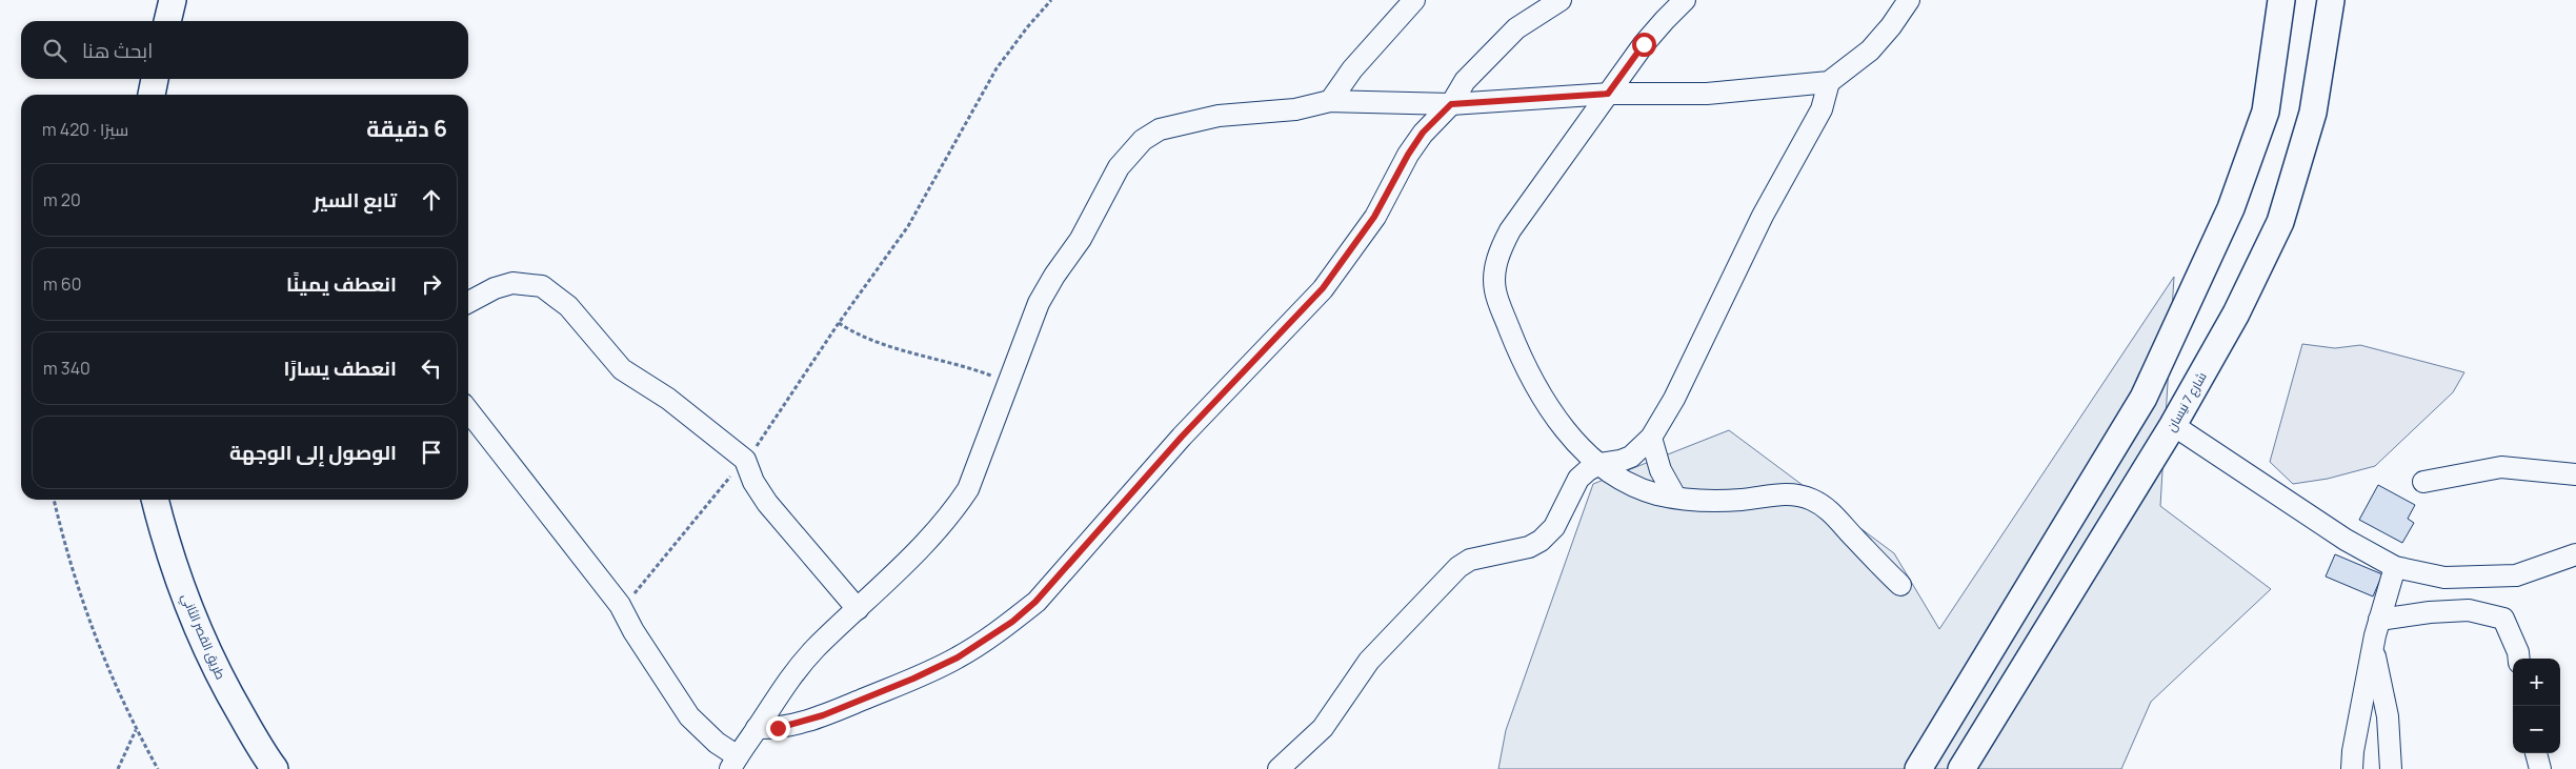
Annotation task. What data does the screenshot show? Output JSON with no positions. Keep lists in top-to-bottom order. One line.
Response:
{"streets":{"main road":["شارع 7 نيسان","طريق القصر الثاني"]},"page":{"search":"ابحث هنا","heading":["6 دقيقة","سيرًا · 420 m"],"list":[["تابع السير","20 m"],["انعطف يمينًا","60 m"],["انعطف يسارًا","340 m"],"الوصول إلى الوجهة"],"map_buttons":["+","−"]}}
